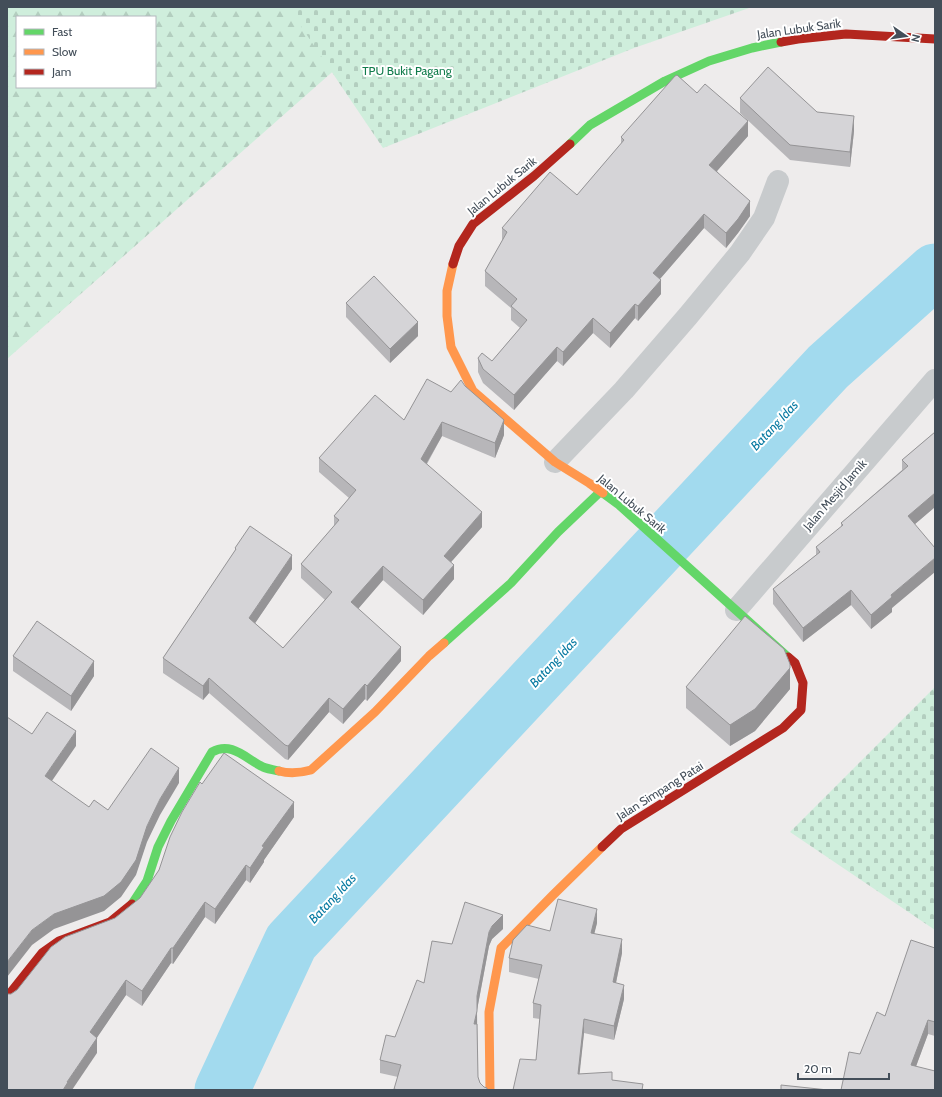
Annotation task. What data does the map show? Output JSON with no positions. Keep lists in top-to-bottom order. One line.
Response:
{"streets":{"street":["Jalan Lubuk Sarik","Jalan Mesjid Jamik","Jalan Simpang Patai"]},"crossings":[["Jalan Lubuk Sarik","Jalan Mesjid Jamik"],["Jalan Lubuk Sarik","Jalan Simpang Patai"],["Jalan Mesjid Jamik","Jalan Simpang Patai"]],"water":["Batang Idas"],"parks":["TPU Bukit Pagang"],"legend":["Fast","Slow","Jam"],"scale_bar":"20 m","north":"right"}
